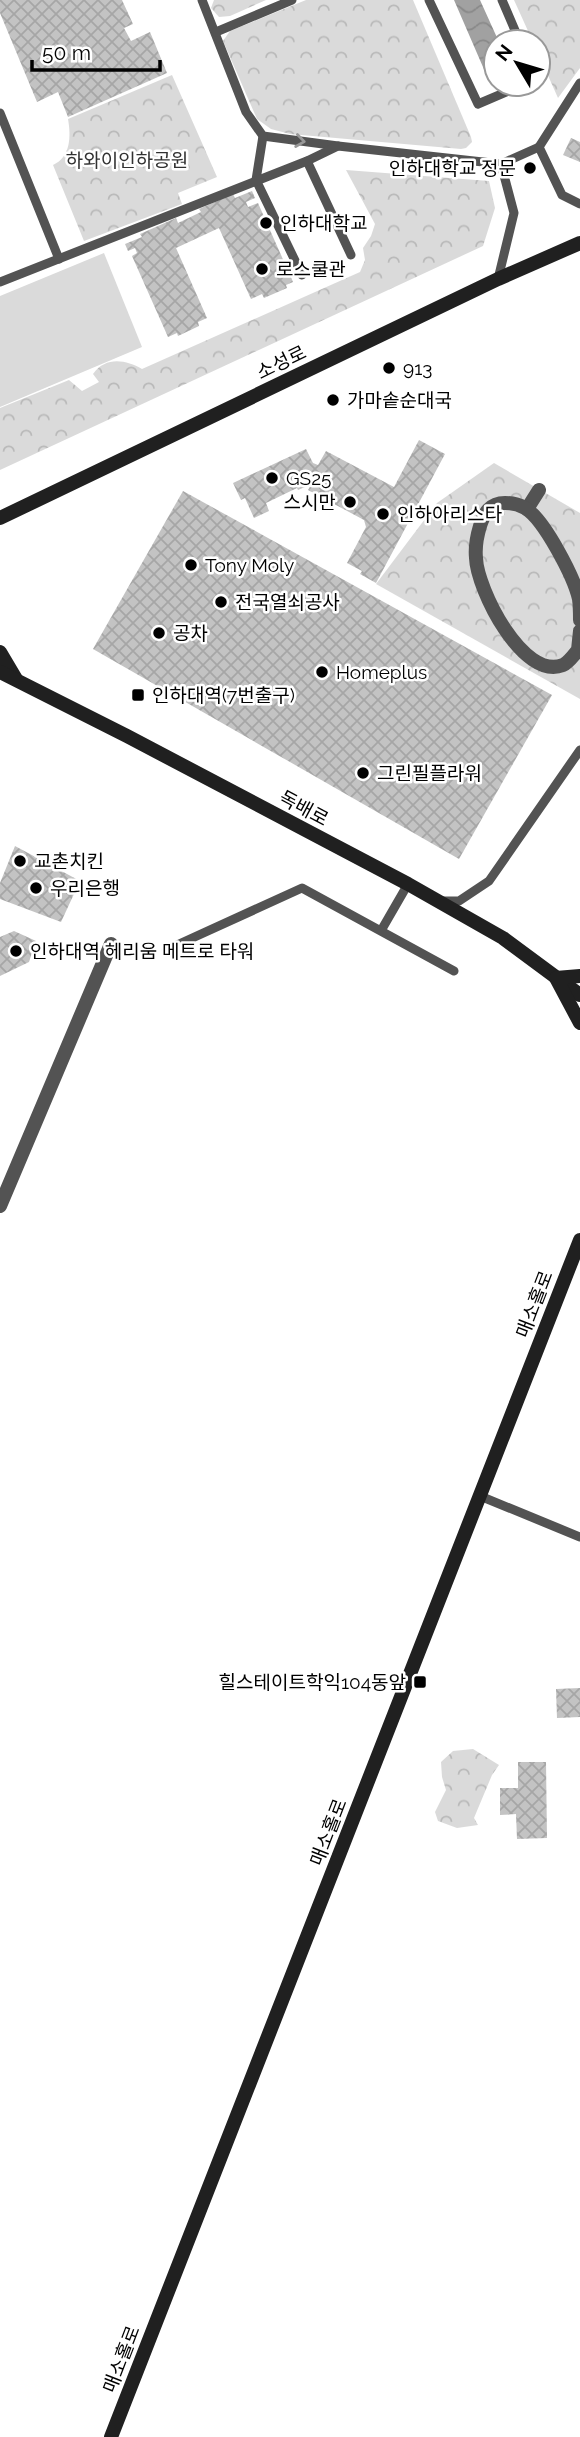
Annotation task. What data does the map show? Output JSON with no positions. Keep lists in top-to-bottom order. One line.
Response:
{"streets":{"main road":["소성로","독배로","매소홀로"]},"parks":["하와이인하공원"],"places":{"other":["인하대학교 정문","인하대학교","로스쿨관","913","가마솥순대국","GS25","스시만","인하아리스타","Tony Moly","전국열쇠공사","공차","Homeplus","그린필플라워","교촌치킨","우리은행","인하대역 헤리움 메트로 타워"],"transit":["인하대역(7번출구)","힐스테이트학익104동앞"]},"scale_bar":"50 m","north":"top left"}
